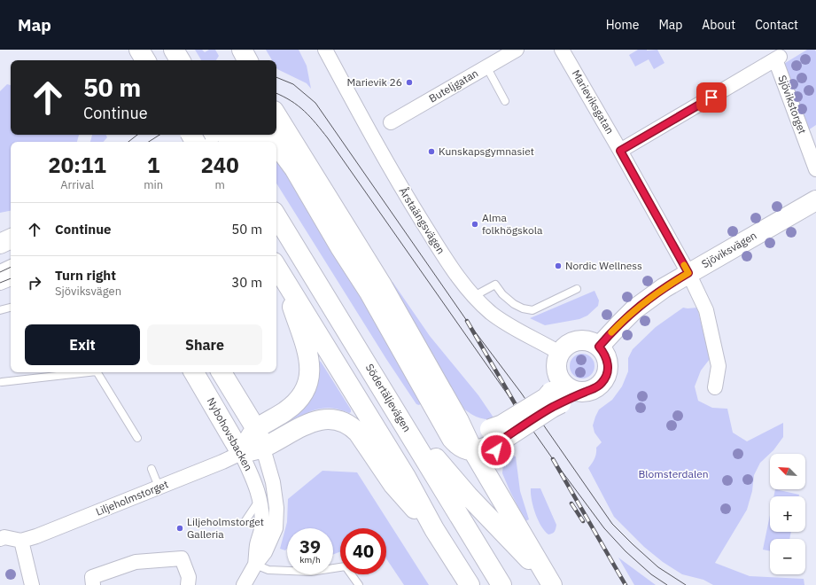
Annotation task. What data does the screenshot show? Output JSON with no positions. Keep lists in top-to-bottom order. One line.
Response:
{"streets":{"street":["Buteljgatan","Marieviksgatan","Sjövikstorget","Årstaängsvägen","Sjöviksvägen","Södertäljevägen","Nybohovsbacken","Liljeholmstorget"]},"crossings":[["Marieviksgatan","Sjövikstorget"],["Marieviksgatan","Sjöviksvägen"],["Årstaängsvägen","Sjöviksvägen"],["Nybohovsbacken","Liljeholmstorget"]],"parks":["Blomsterdalen"],"places":["Marievik 26","Kunskapsgymnasiet","Alma folkhögskola","Nordic Wellness","Liljeholmstorget Galleria"],"north":"top left","page":{"header":"Map","nav":["Home","Map","About","Contact"],"turn":["50 m","Continue"],"eta":["20:11","Arrival","1","min","240","m"],"list":[{"name":"Continue","value":"50 m"},{"name":"Turn right","note":"Sjöviksvägen","value":"30 m"}],"buttons":["Exit","Share"],"map_buttons":["+","−"],"speed":"39 km/h","limit":"40"}}
